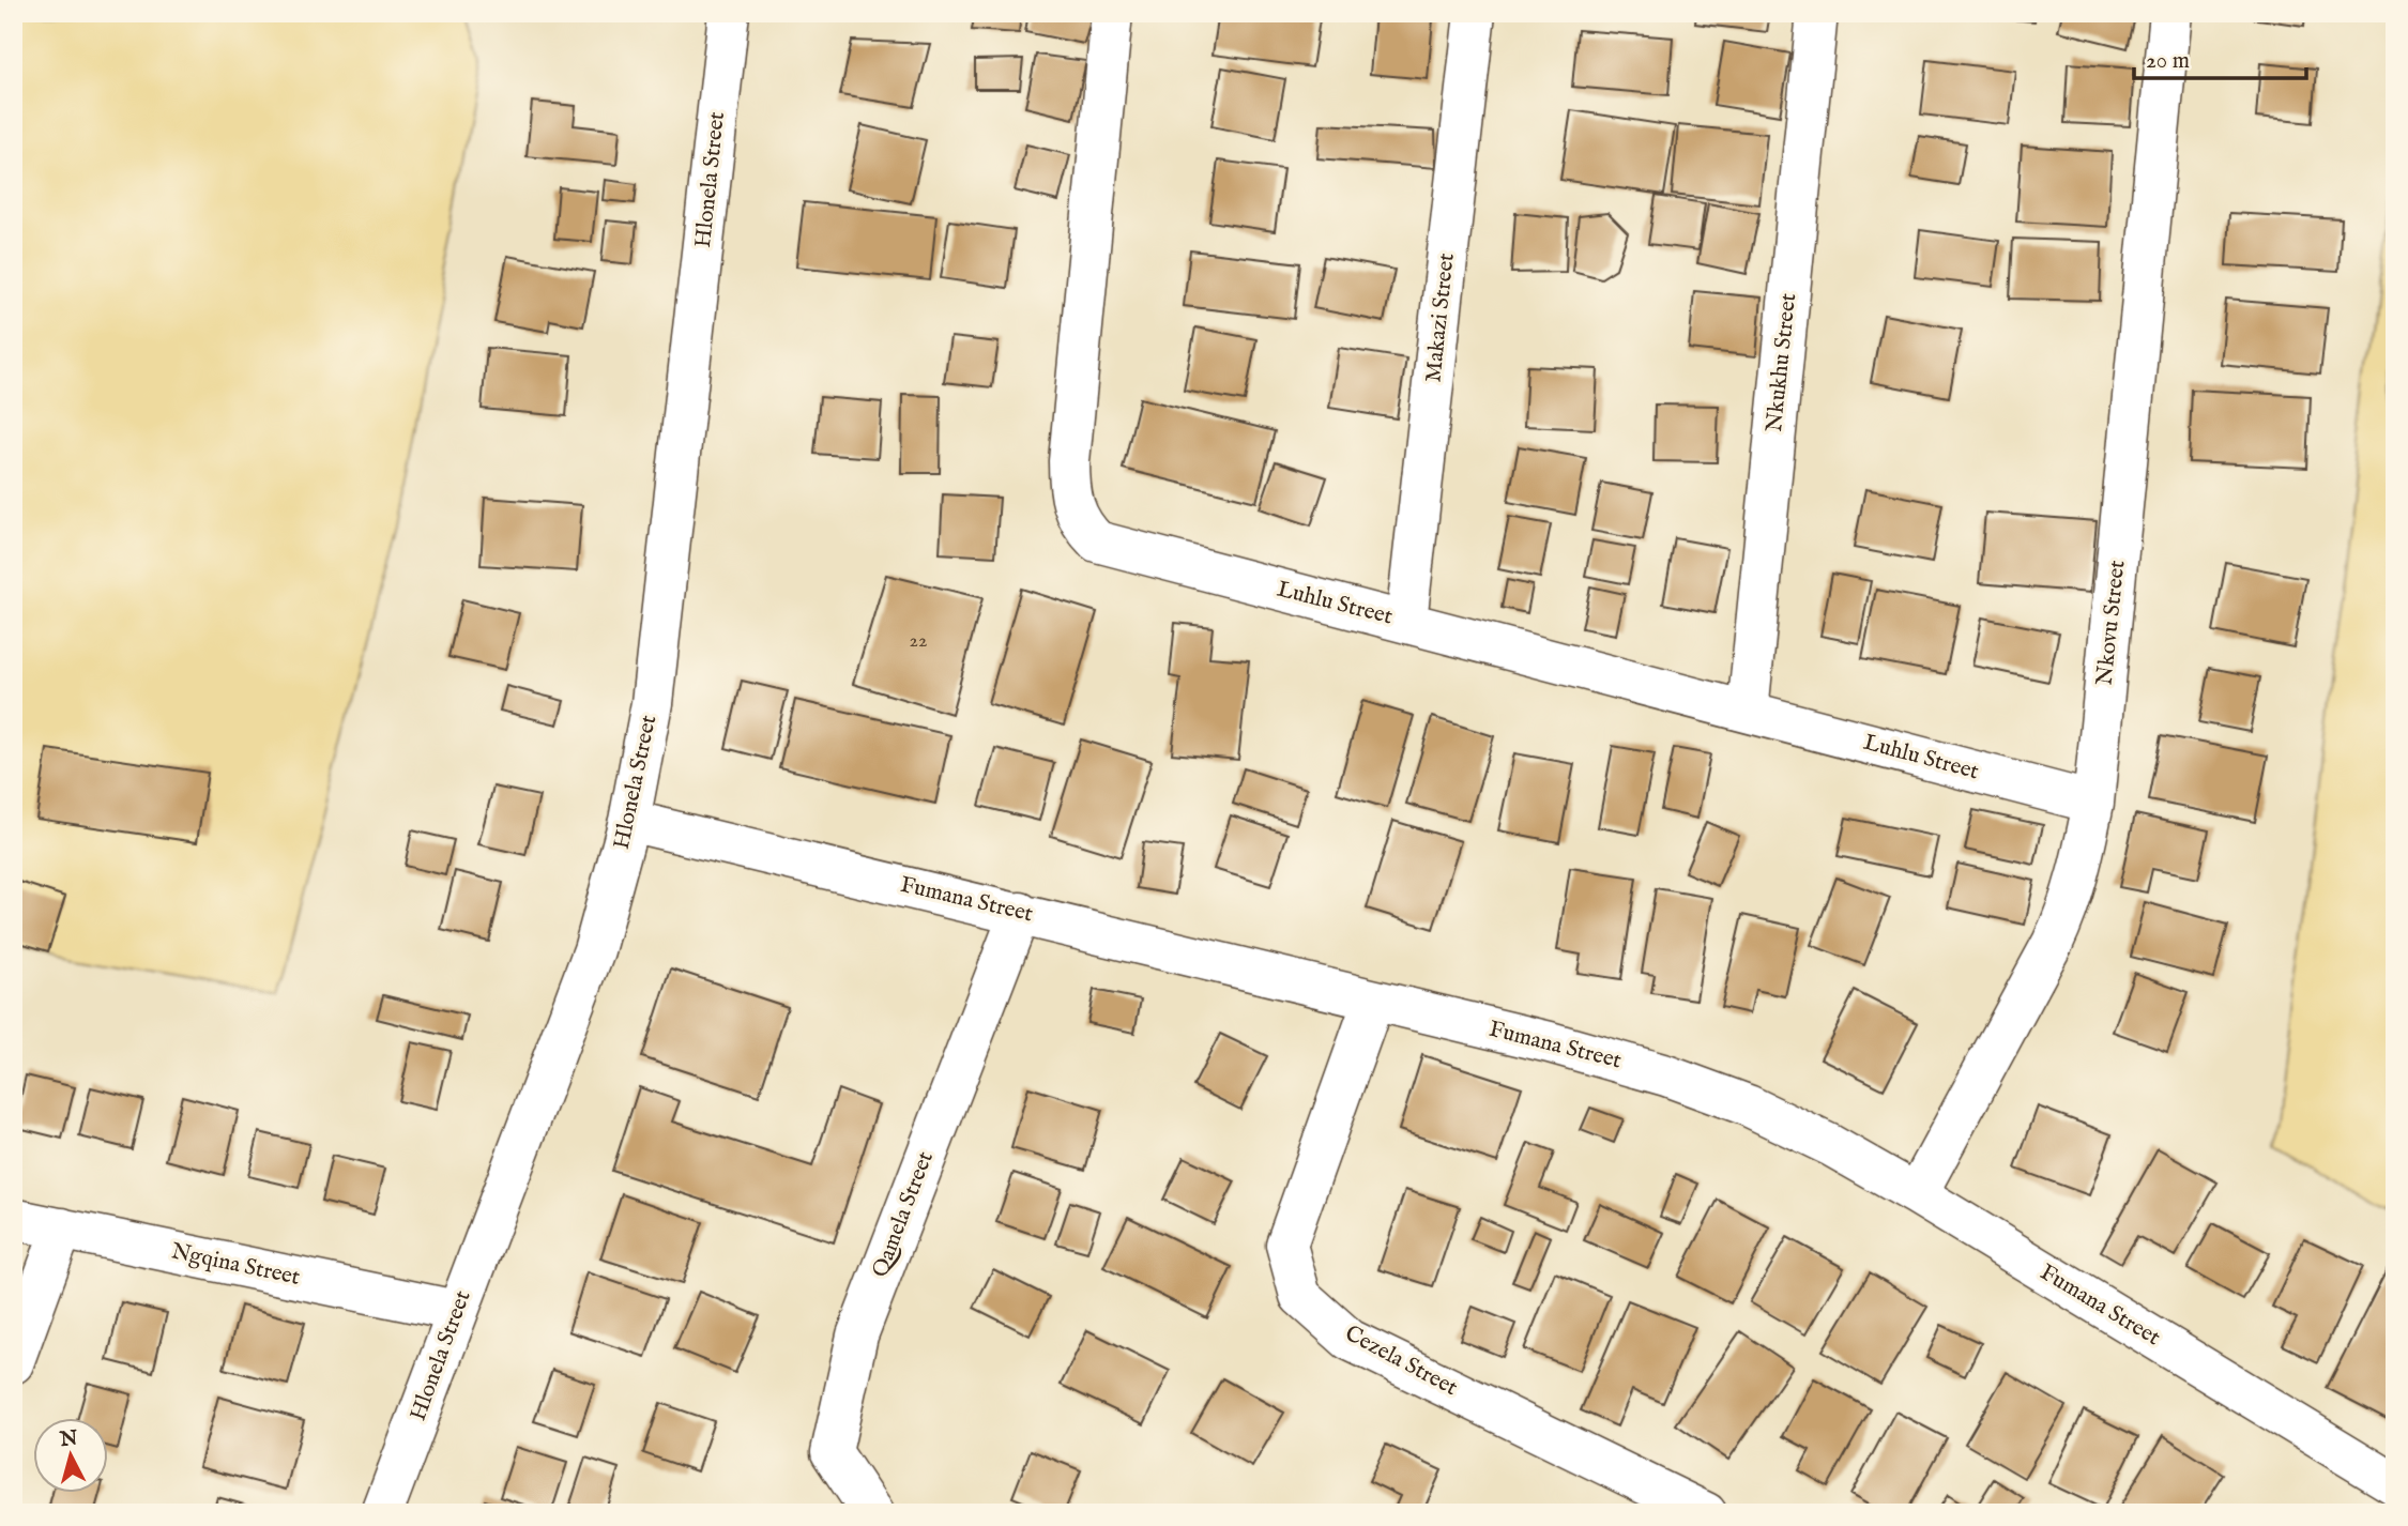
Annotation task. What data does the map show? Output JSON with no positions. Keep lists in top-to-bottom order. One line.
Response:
{"streets":{"street":["Hlonela Street","Makazi Street","Nkukhu Street","Luhlu Street","Nkovu Street","Fumana Street","Qamela Street","Ngqina Street","Cezela Street"]},"crossings":[["Hlonela Street","Fumana Street"],["Hlonela Street","Ngqina Street"],["Makazi Street","Luhlu Street"],["Nkukhu Street","Luhlu Street"],["Luhlu Street","Nkovu Street"],["Nkovu Street","Fumana Street"],["Fumana Street","Qamela Street"],["Fumana Street","Cezela Street"]],"house_numbers":["22"],"scale_bar":"20 m","north":"top"}
